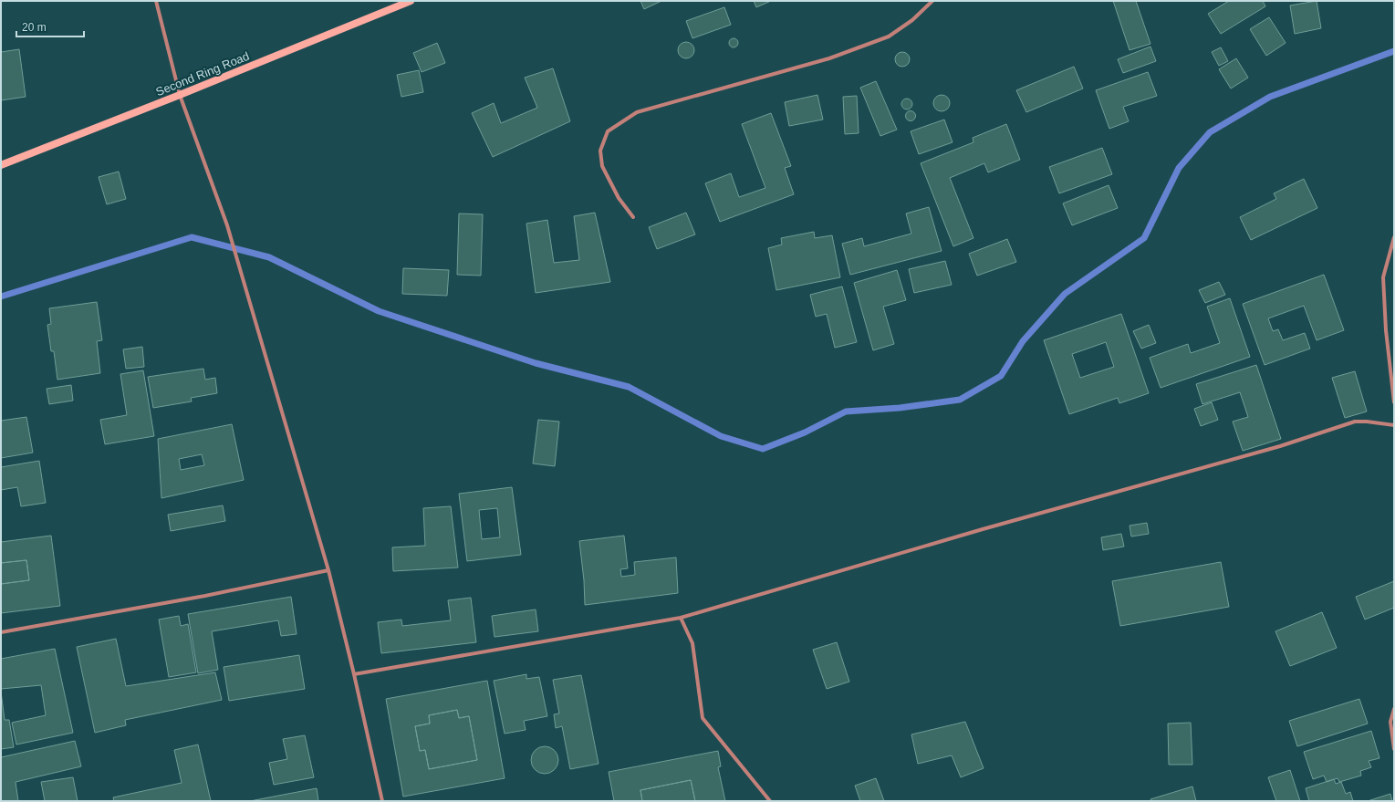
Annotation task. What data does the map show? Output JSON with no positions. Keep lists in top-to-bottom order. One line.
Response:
{"streets":{"main road":["Second Ring Road"]},"scale_bar":"20 m"}
